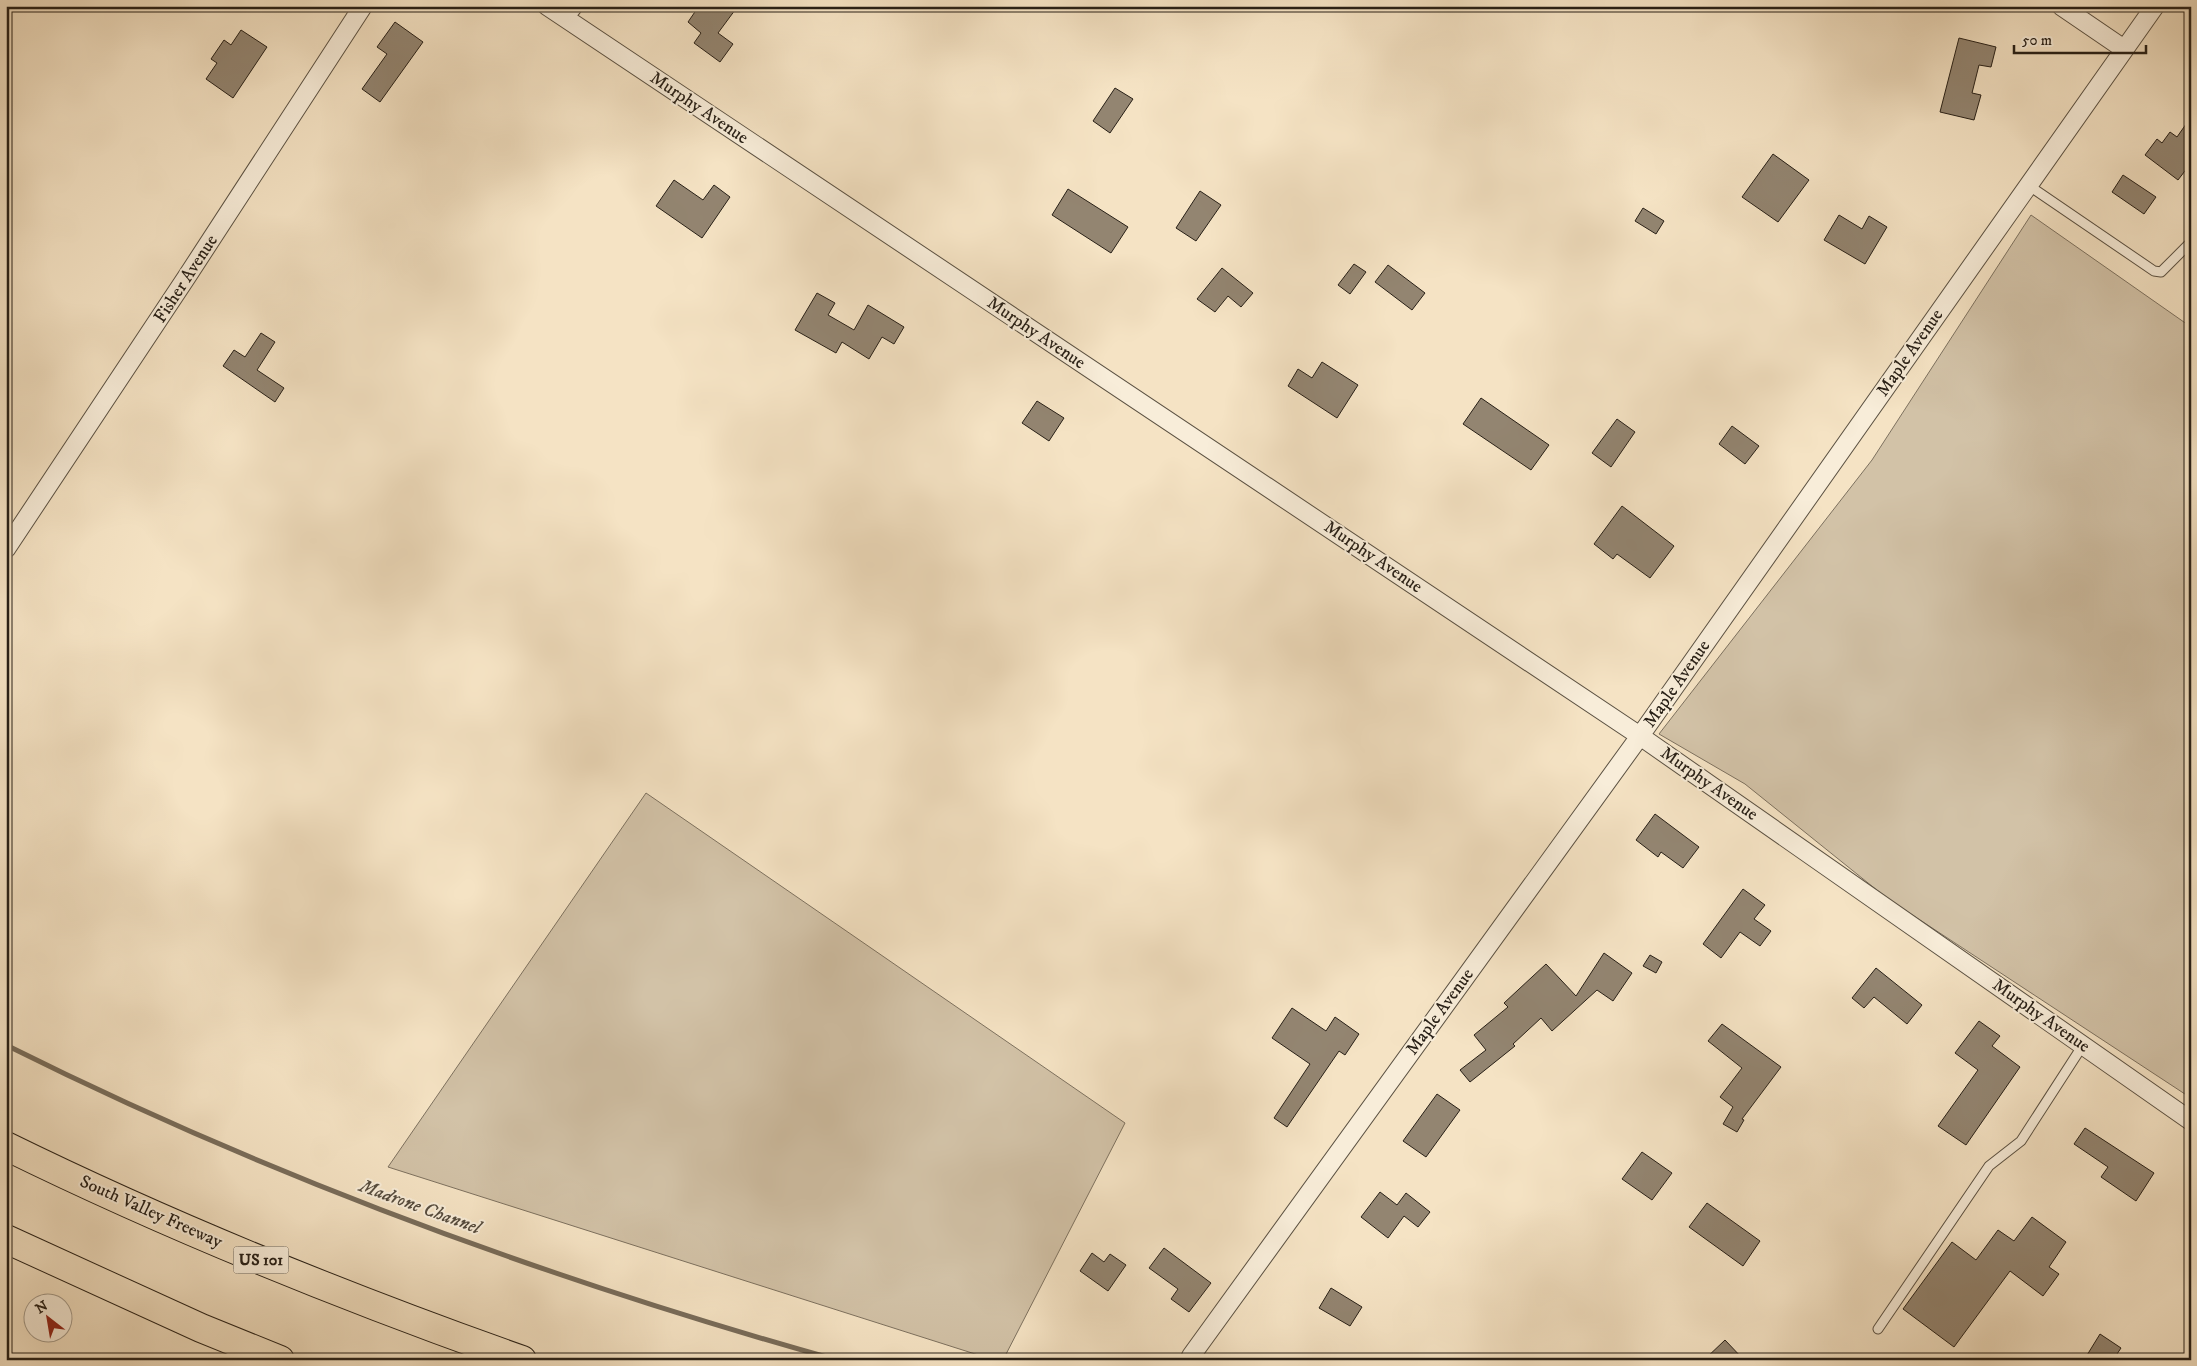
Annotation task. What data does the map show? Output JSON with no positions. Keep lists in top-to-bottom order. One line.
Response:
{"streets":{"highway":["South Valley Freeway","US 101"],"street":["Murphy Avenue","Fisher Avenue","Maple Avenue"]},"crossings":[["Murphy Avenue","Maple Avenue"]],"water":["Madrone Channel"],"scale_bar":"50 m","north":"top left"}
